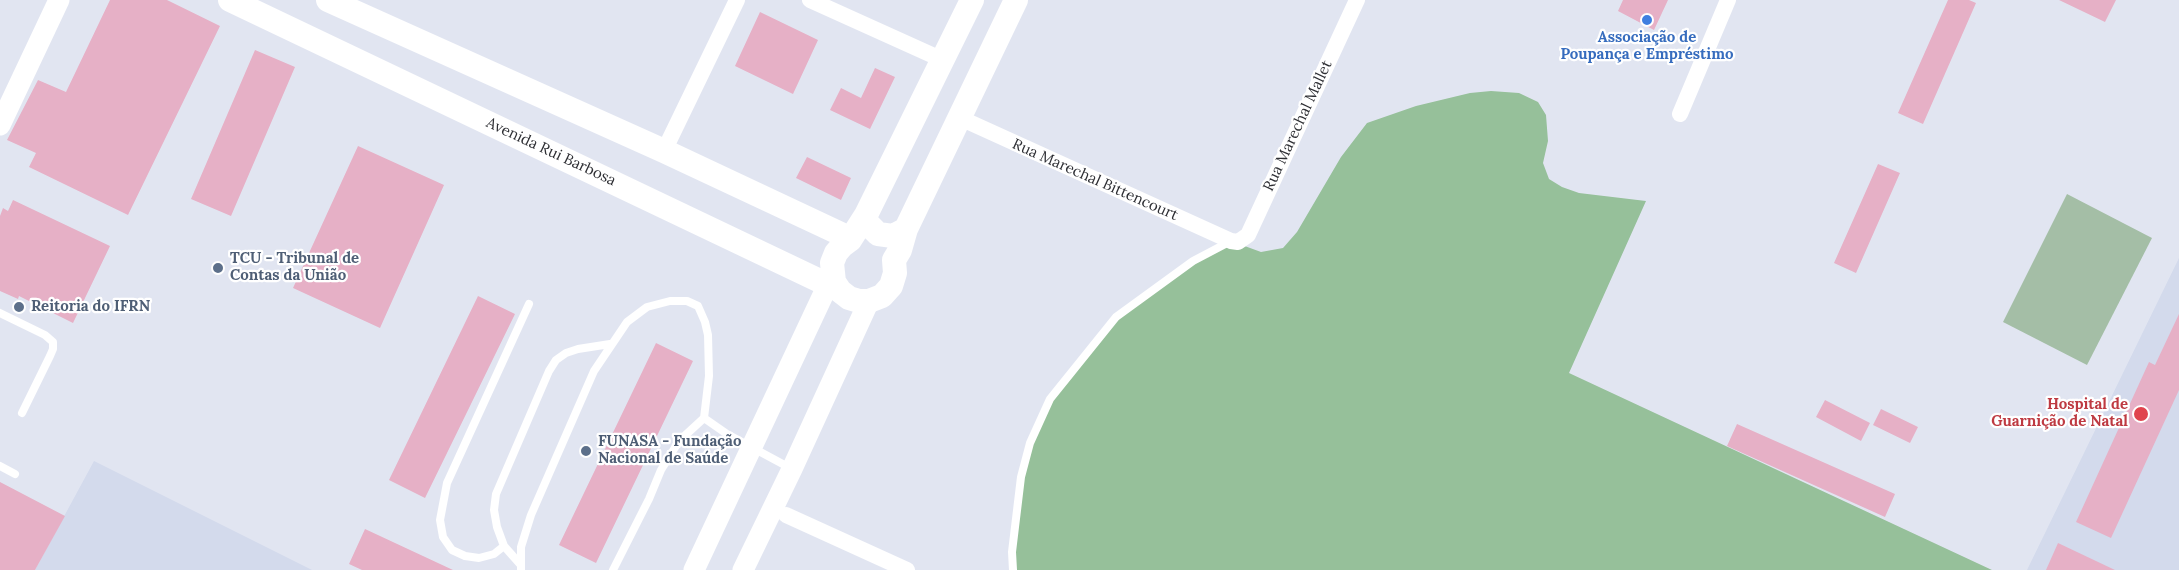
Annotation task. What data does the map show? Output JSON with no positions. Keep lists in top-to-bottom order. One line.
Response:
{"streets":{"main road":["Avenida Rui Barbosa"],"street":["Rua Marechal Mallet","Rua Marechal Bittencourt"]},"crossings":[["Rua Marechal Mallet","Rua Marechal Bittencourt"]],"places":["Associação de Poupança e Empréstimo","TCU - Tribunal de Contas da União","Reitoria do IFRN","Hospital de Guarnição de Natal","FUNASA - Fundação Nacional de Saúde"]}
